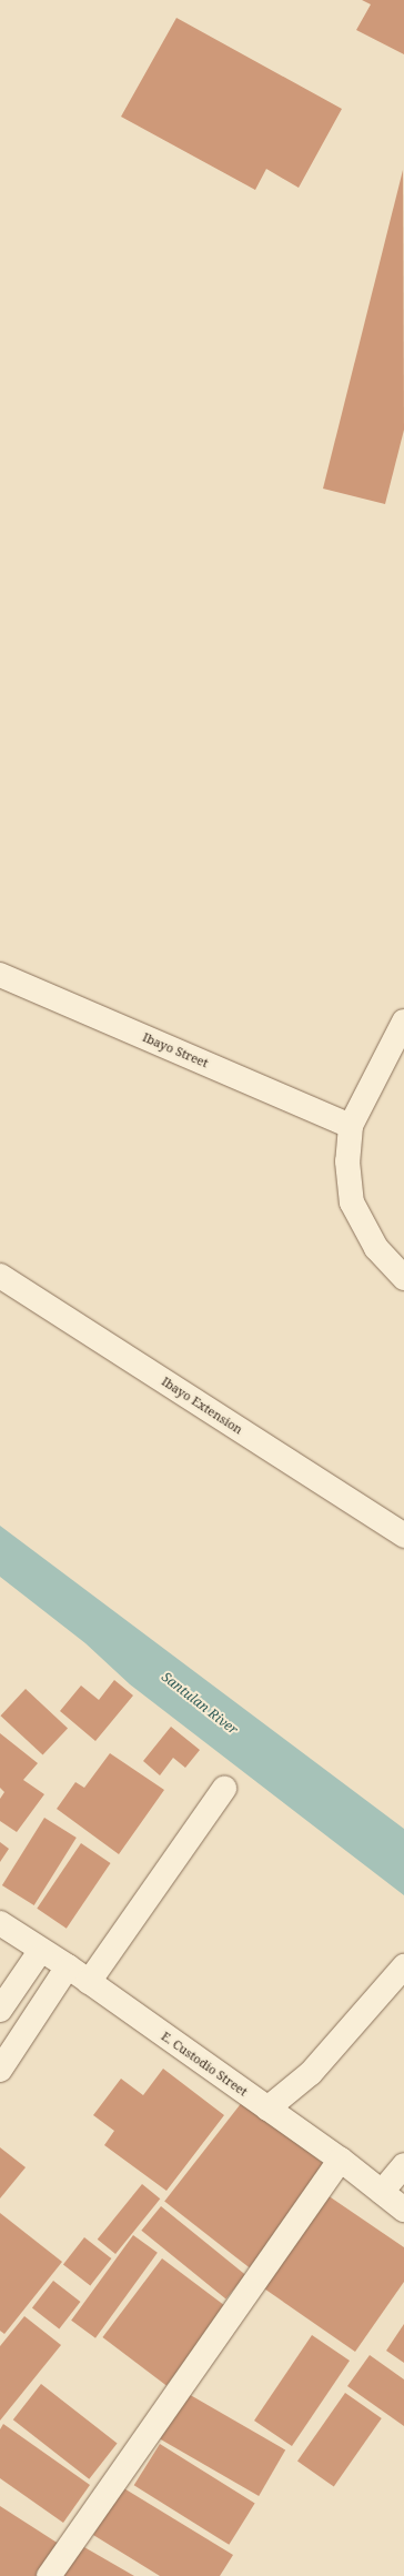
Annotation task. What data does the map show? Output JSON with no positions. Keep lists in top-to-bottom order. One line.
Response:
{"streets":{"street":["Ibayo Street","Ibayo Extension","E. Custodio Street"]},"water":["Santulan River"]}
